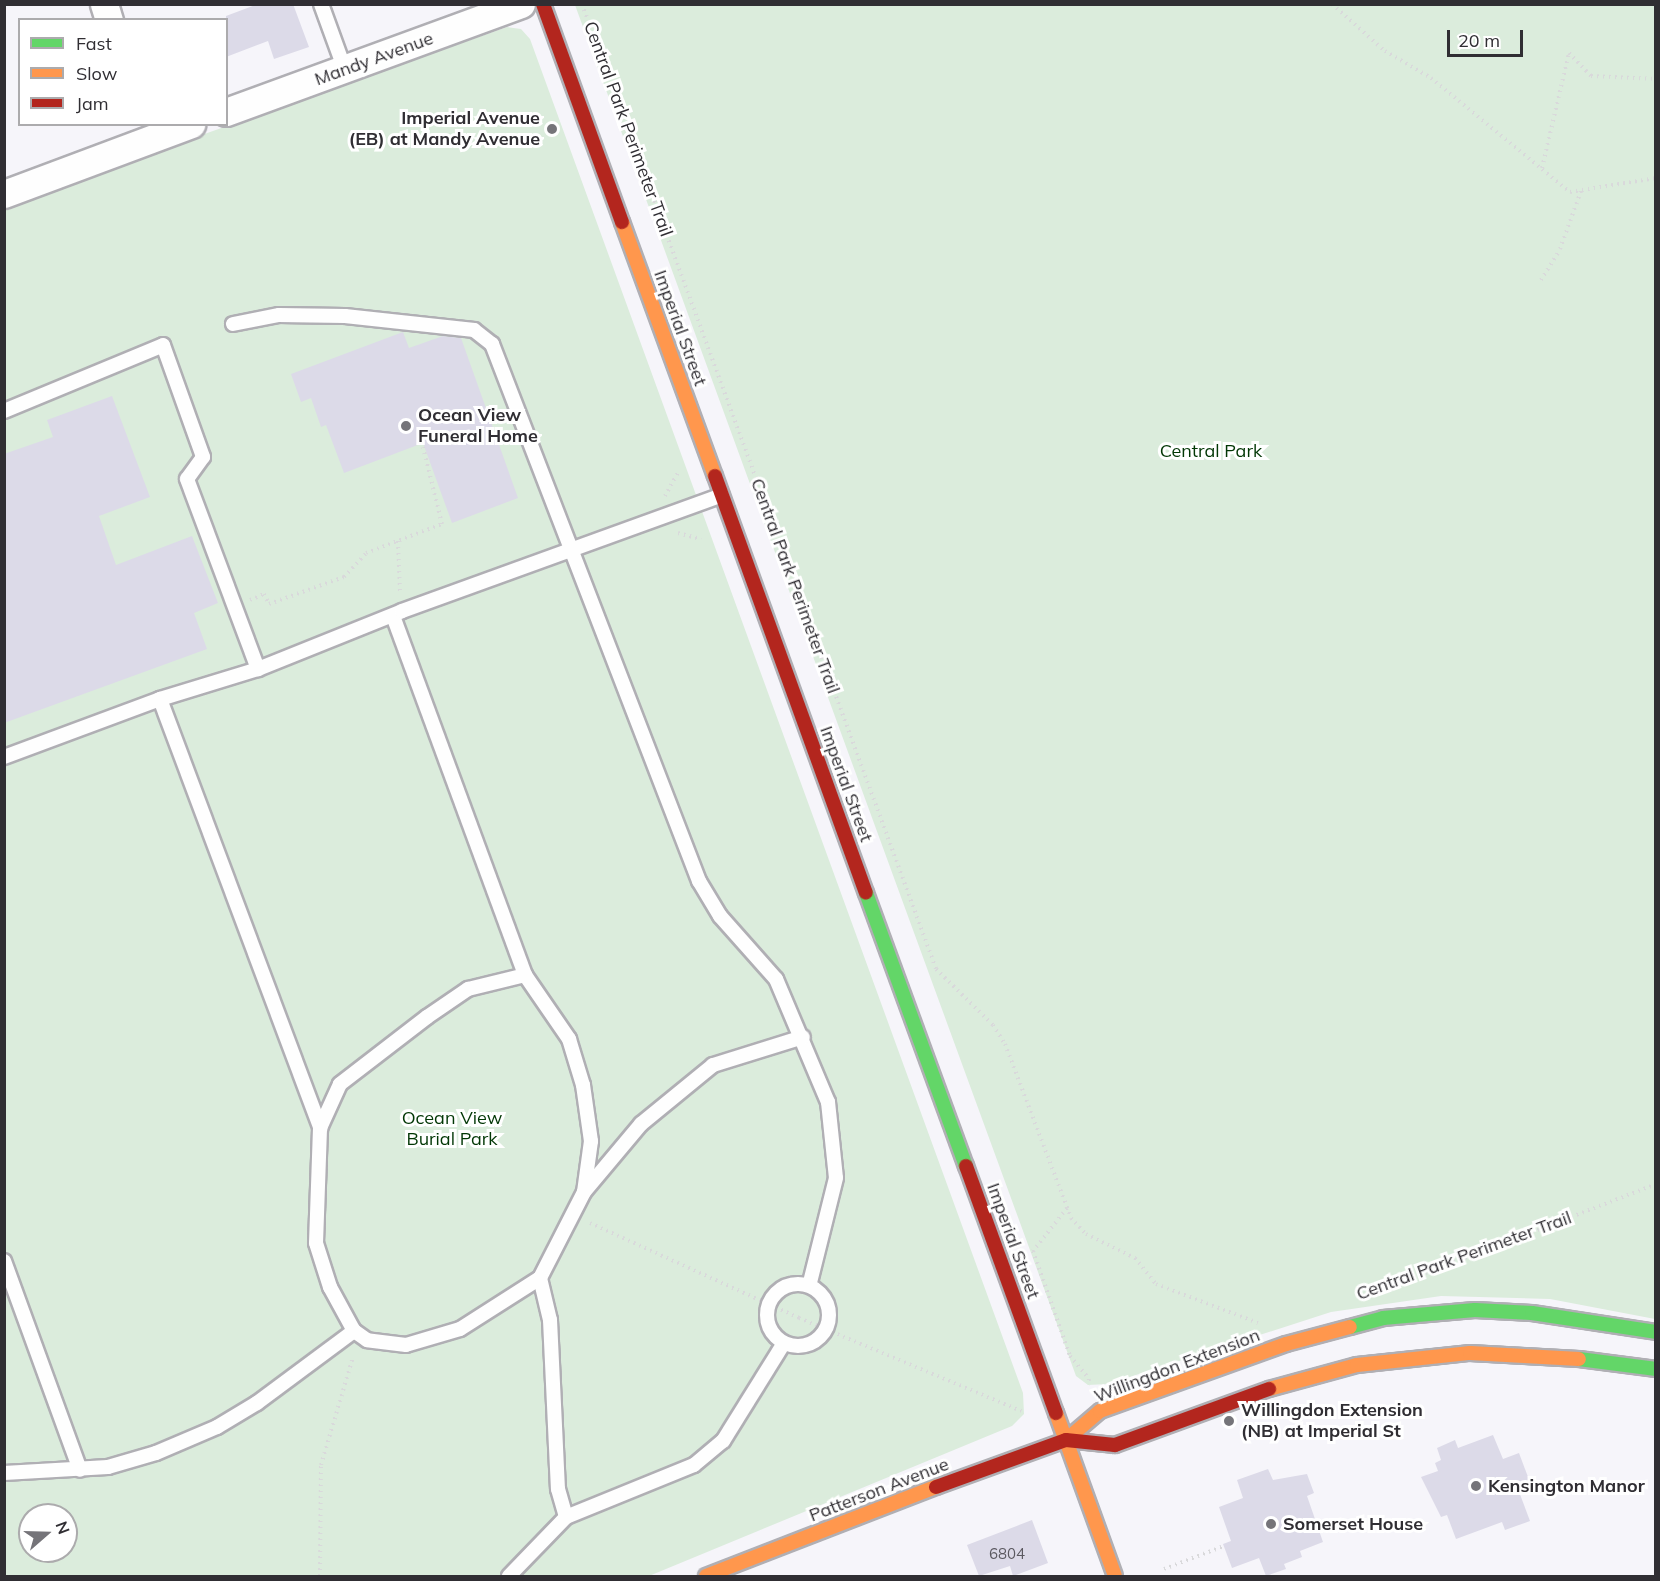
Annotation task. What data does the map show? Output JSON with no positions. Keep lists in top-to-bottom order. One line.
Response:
{"streets":{"main road":["Imperial Street","Willingdon Extension","Patterson Avenue"],"street":["Mandy Avenue"],"path":["Central Park Perimeter Trail"]},"crossings":[["Imperial Street","Willingdon Extension"],["Imperial Street","Patterson Avenue"],["Willingdon Extension","Patterson Avenue"]],"parks":["Central Park","Ocean View Burial Park"],"places":["Imperial Avenue (EB) at Mandy Avenue","Ocean View Funeral Home","Willingdon Extension (NB) at Imperial St","Kensington Manor","Somerset House"],"house_numbers":["6804"],"legend":["Fast","Slow","Jam"],"scale_bar":"20 m","north":"right"}
